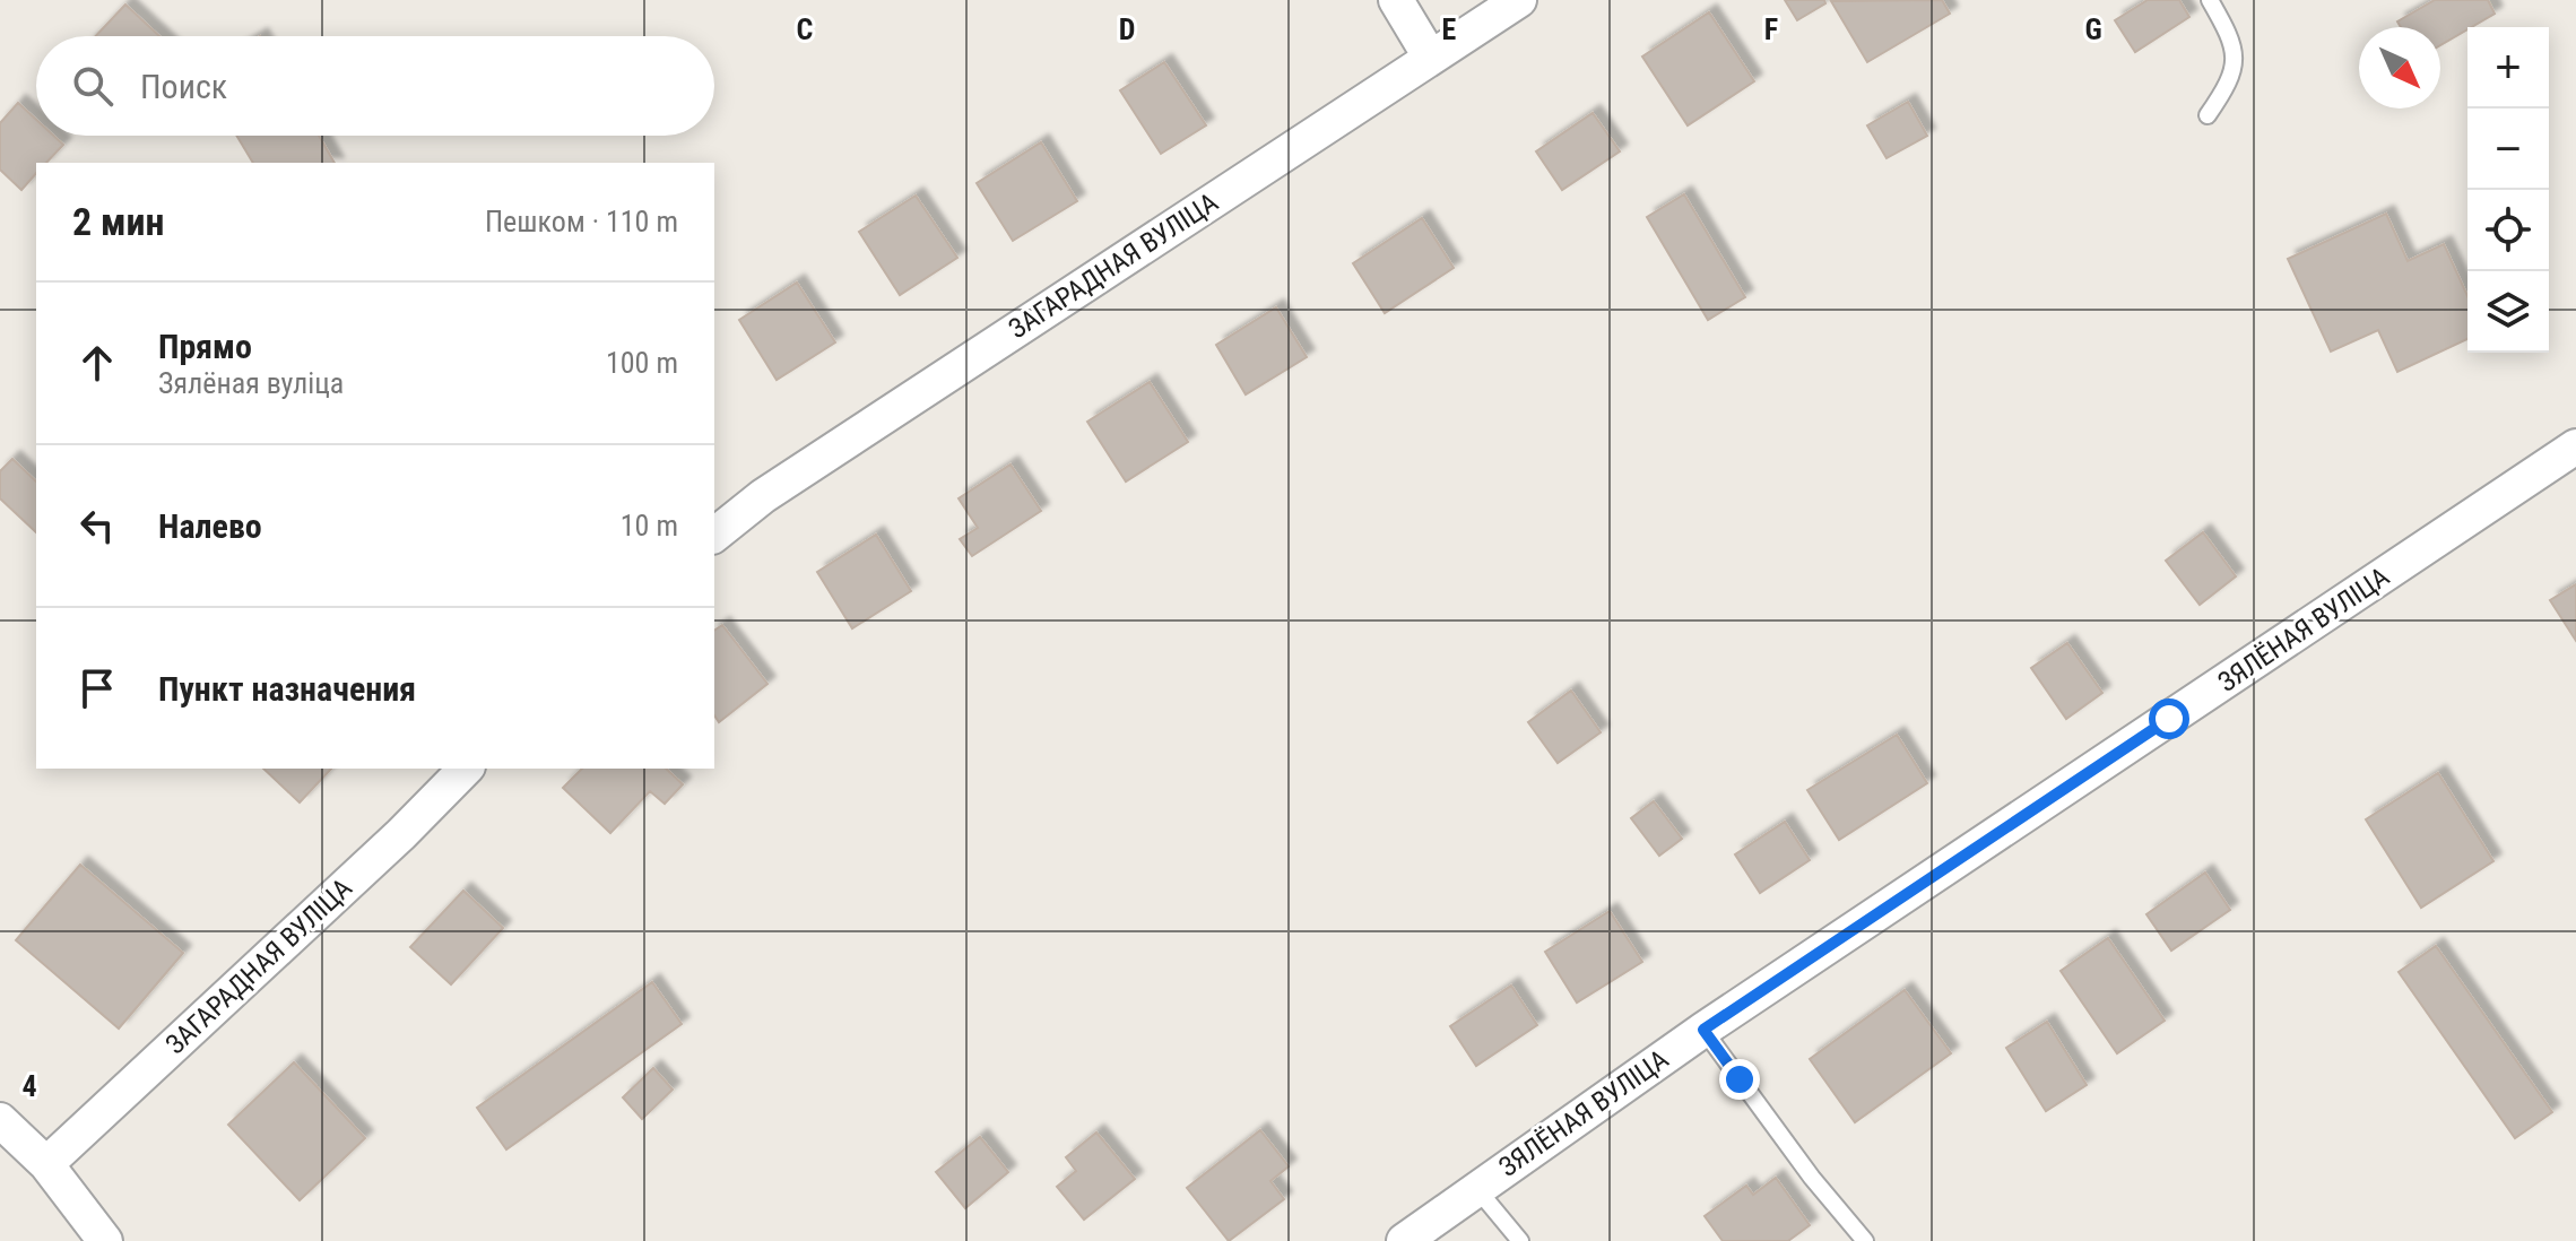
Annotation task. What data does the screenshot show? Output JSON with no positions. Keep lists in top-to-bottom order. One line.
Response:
{"streets":{"street":["ЗАГАРАДНАЯ ВУЛІЦА","ЗЯЛЁНАЯ ВУЛІЦА"]},"north":"bottom right","page":{"map_buttons":["+","−"],"search":"Поиск","heading":["2 мин","Пешком · 110 m"],"list":[["Прямо","Зялёная вуліца","100 m"],["Налево","10 m"],"Пункт назначения"]},"grid":{"columns":["C","D","E","F","G"],"rows":["4"]}}
